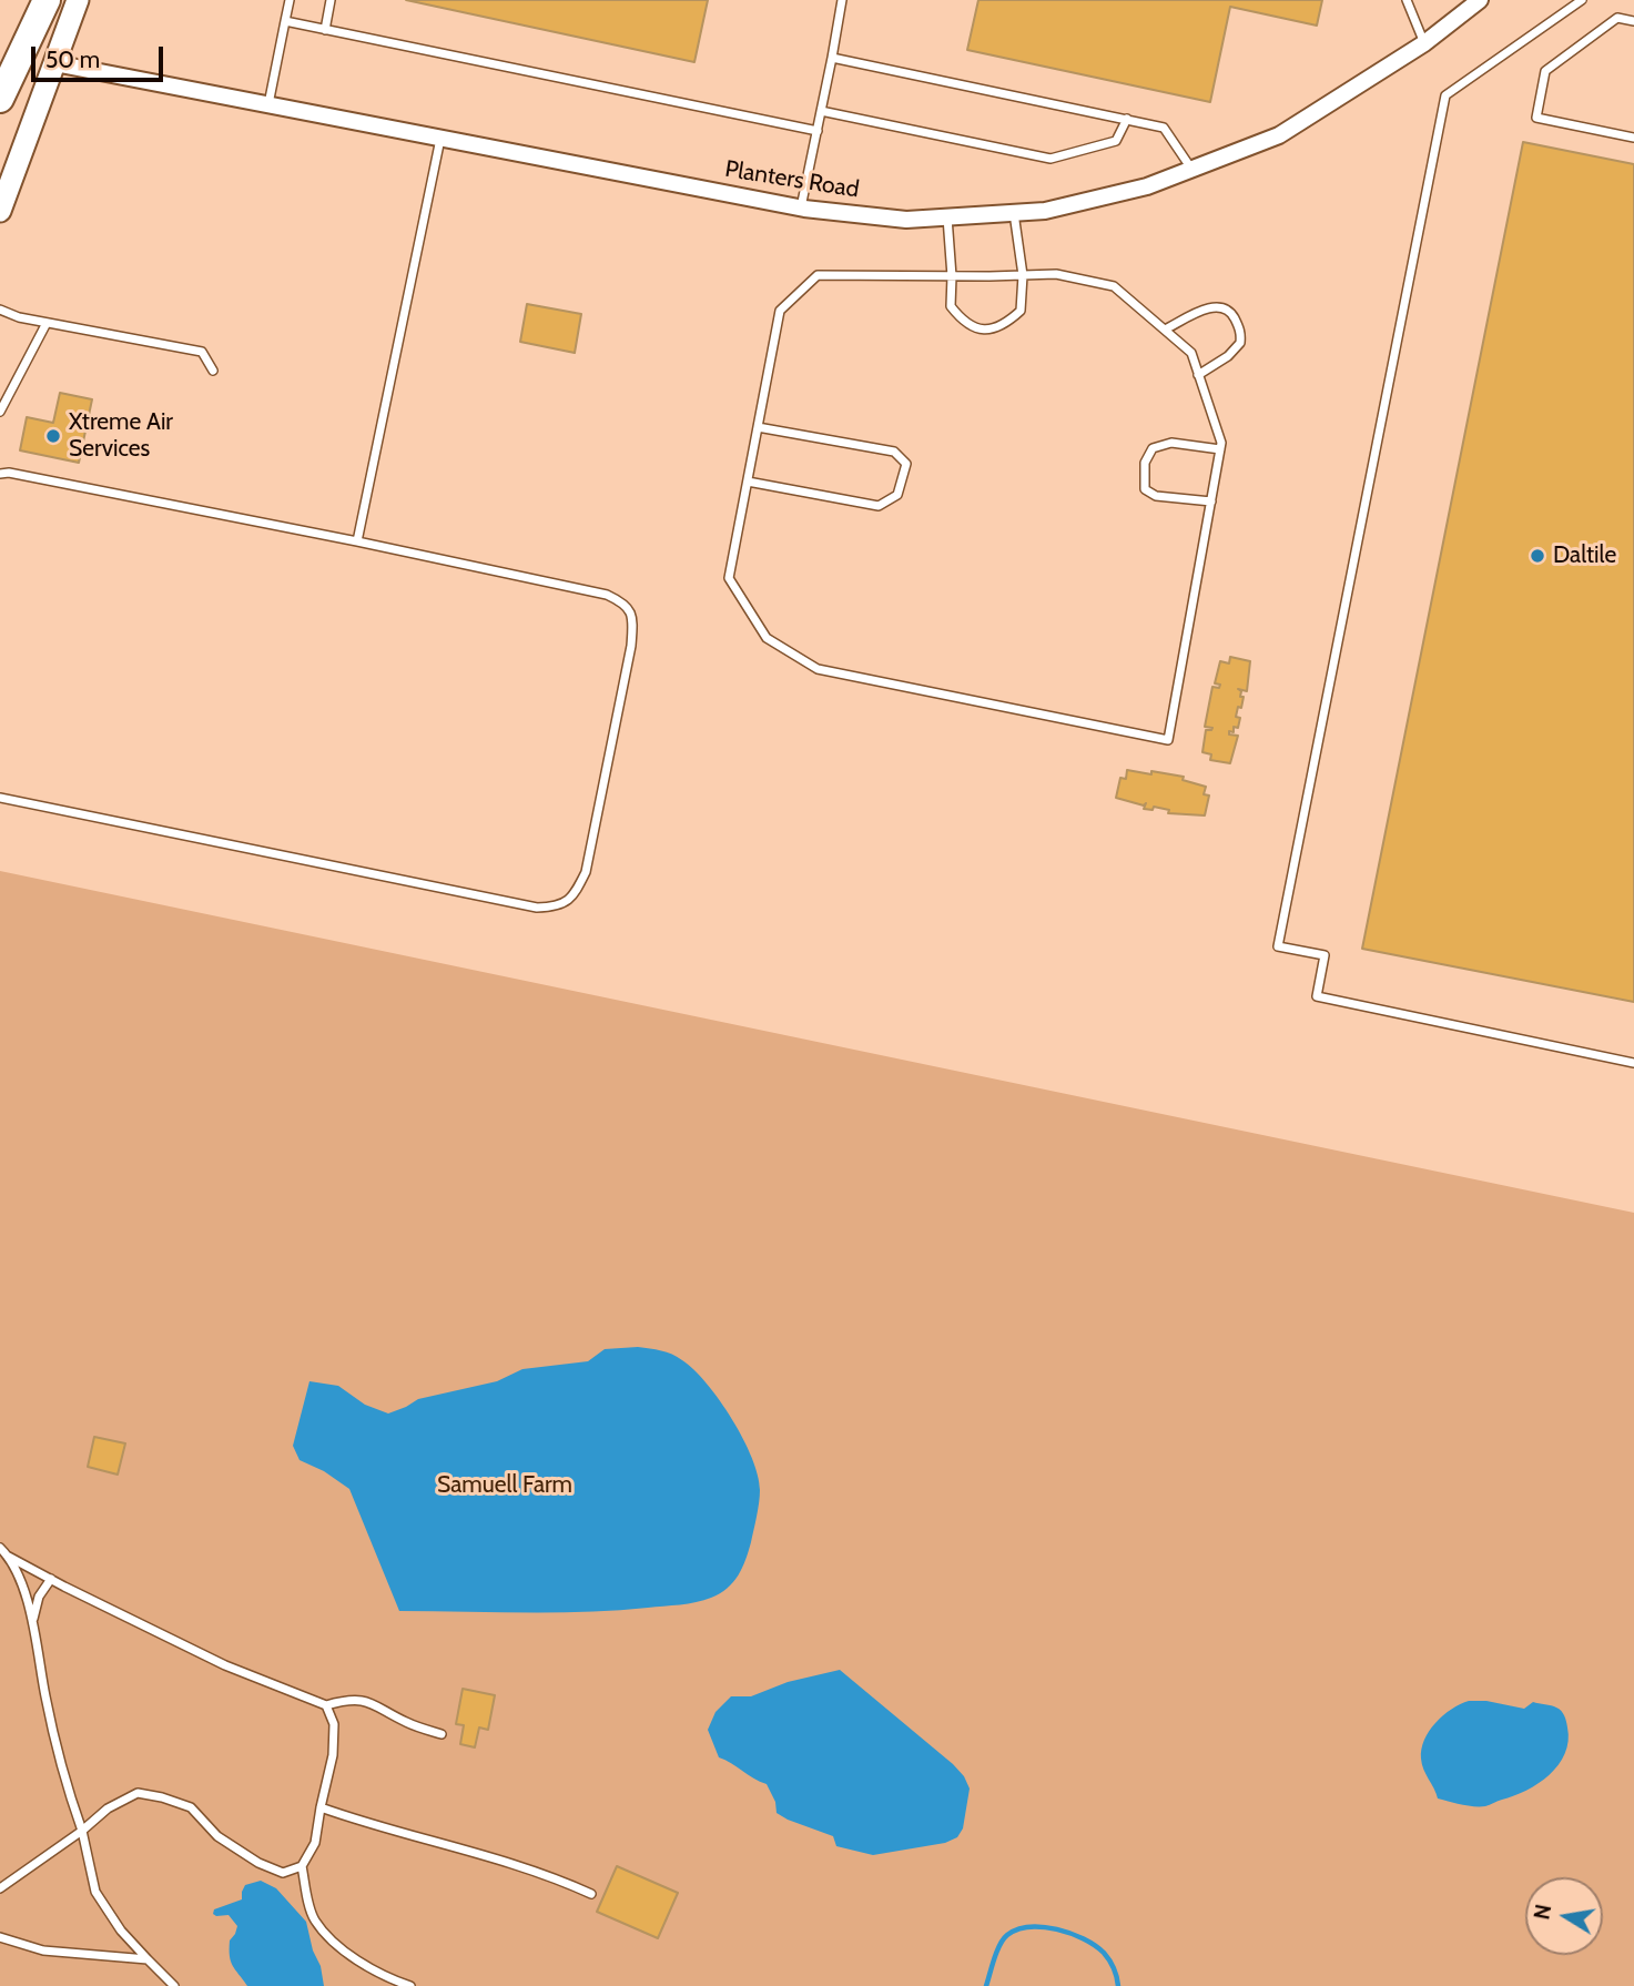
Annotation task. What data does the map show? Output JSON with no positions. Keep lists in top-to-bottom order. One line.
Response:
{"streets":{"street":["Planters Road"]},"parks":["Samuell Farm"],"places":["Xtreme Air Services","Daltile"],"scale_bar":"50 m","north":"left"}
